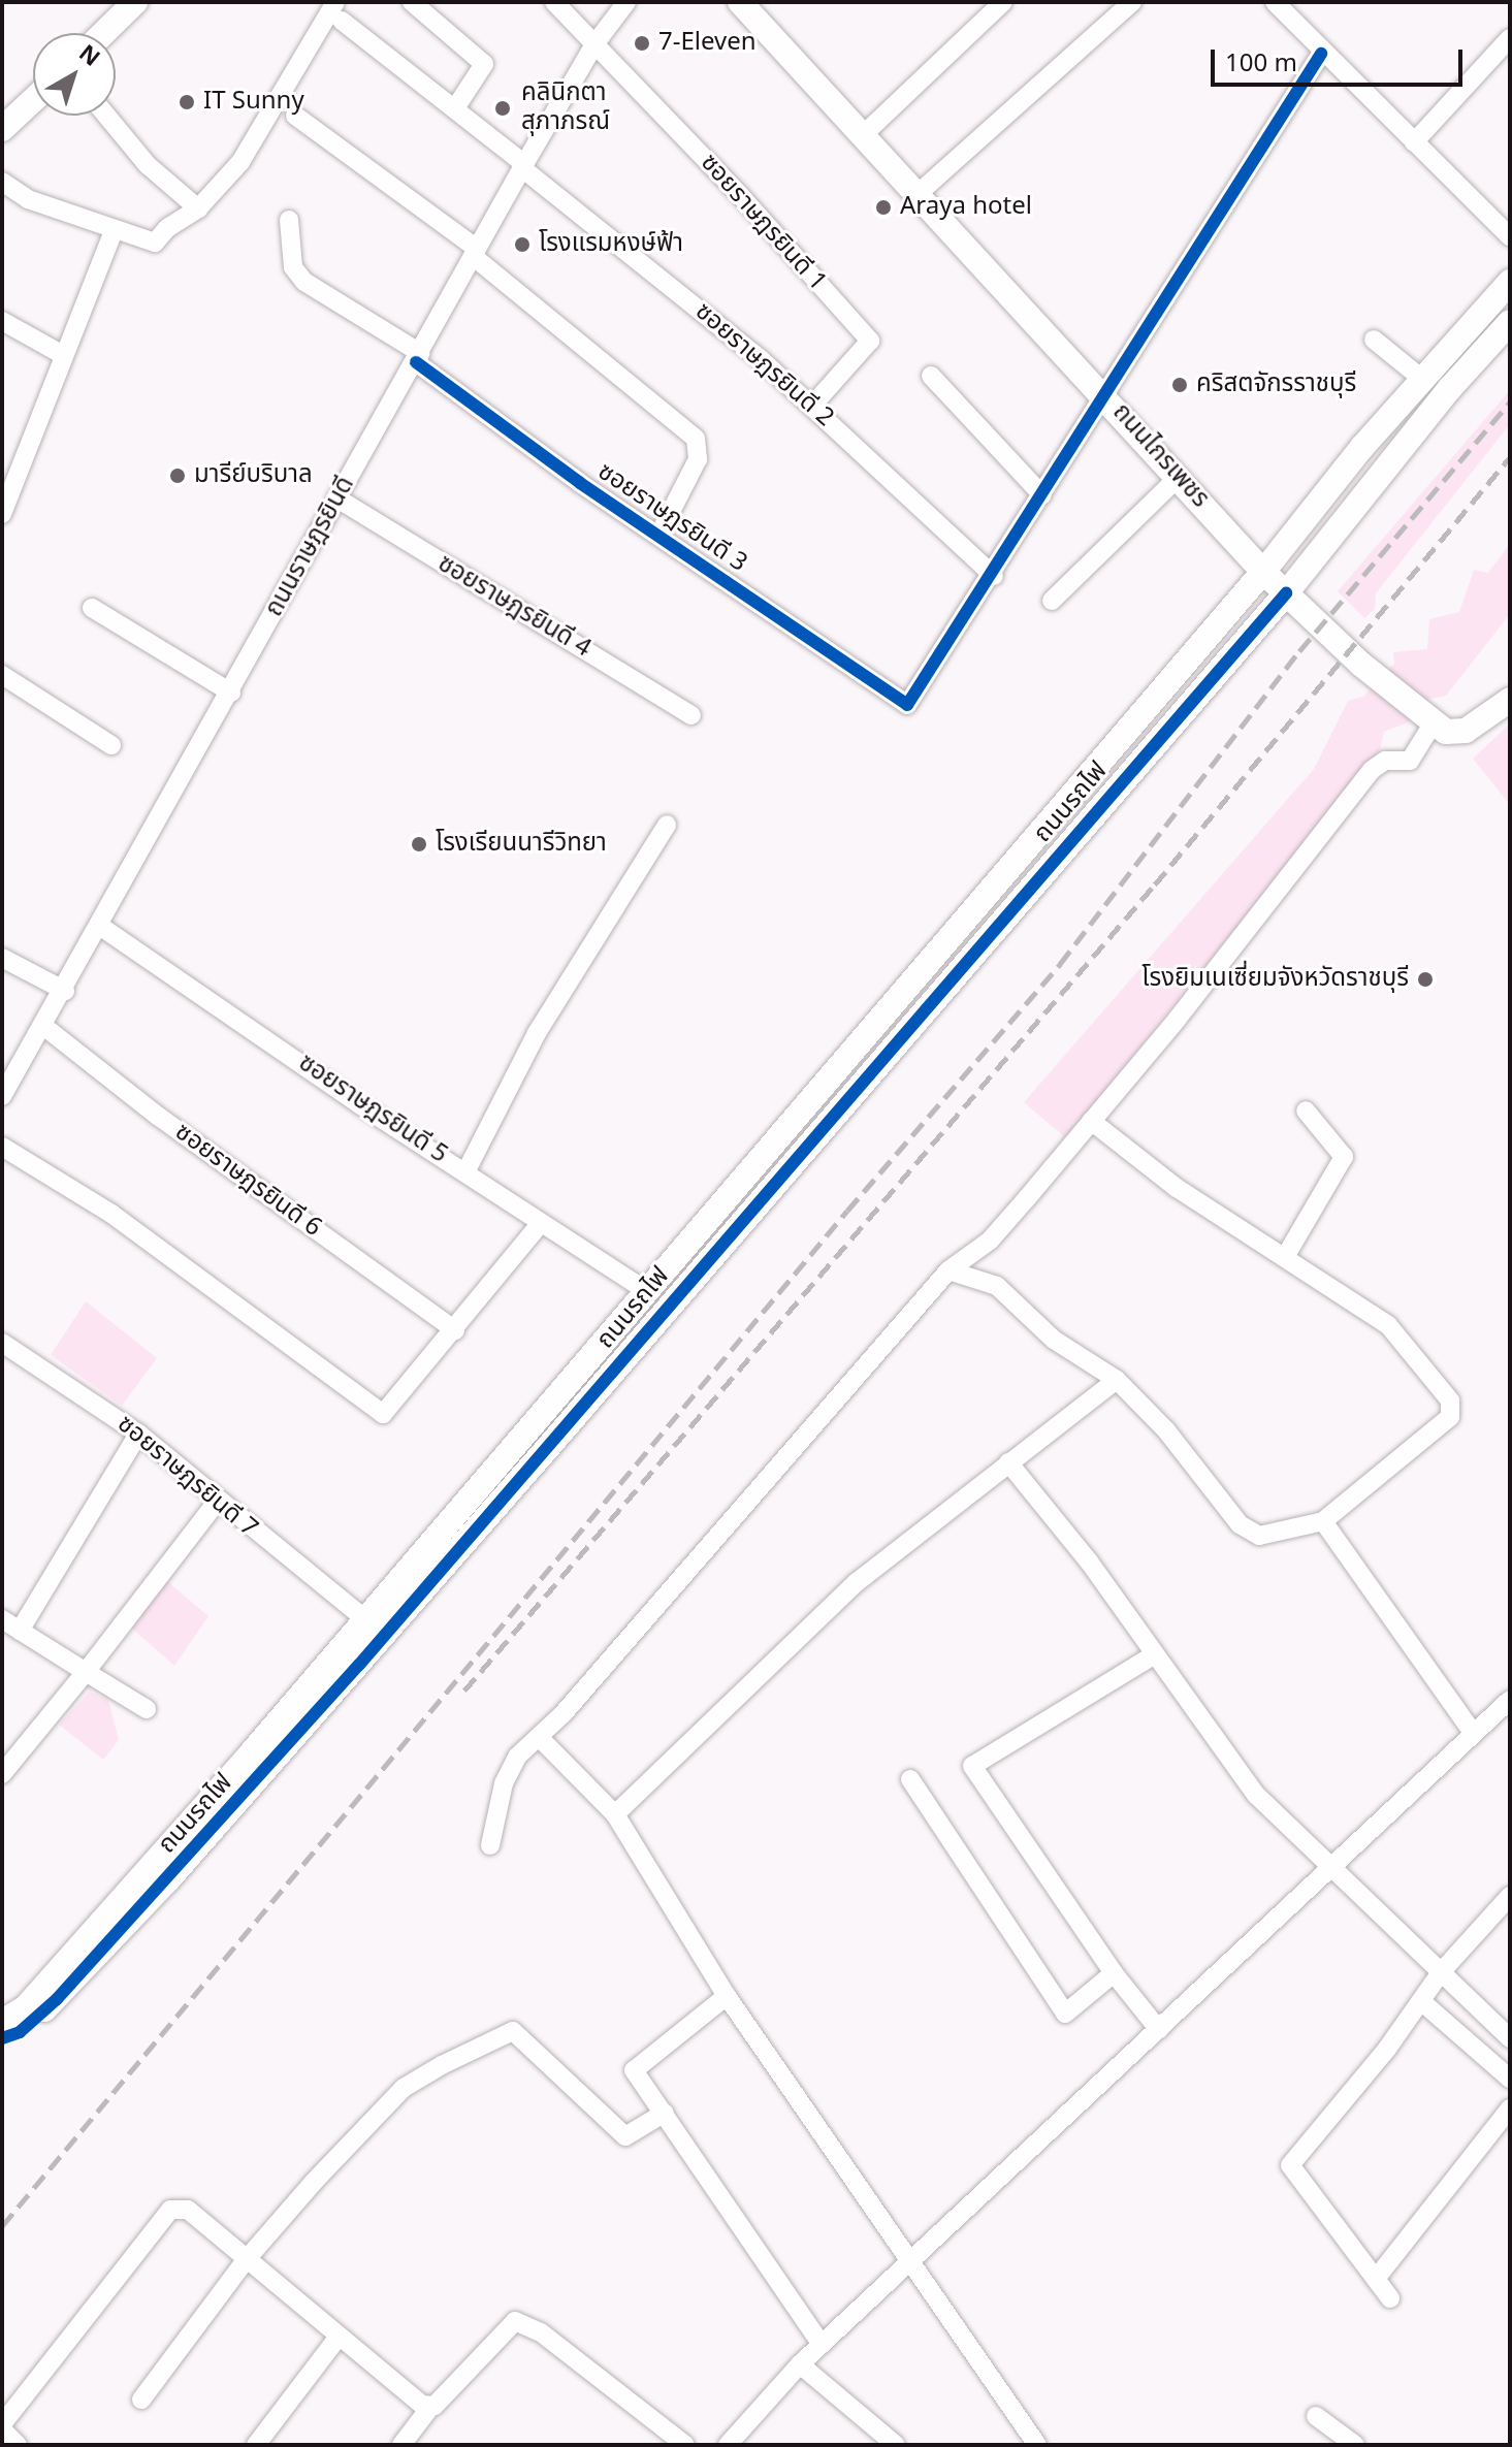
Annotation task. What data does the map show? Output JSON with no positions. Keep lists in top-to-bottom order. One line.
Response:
{"streets":{"street":["ซอยราษฎรยินดี 1","ซอยราษฎรยินดี 2","ถนนไกรเพชร","ซอยราษฎรยินดี 3","ถนนราษฎรยินดี","ซอยราษฎรยินดี 4","ถนนรถไฟ","ซอยราษฎรยินดี 5","ซอยราษฎรยินดี 6","ซอยราษฎรยินดี 7"]},"crossings":[["ซอยราษฎรยินดี 1","ซอยราษฎรยินดี 2"],["ซอยราษฎรยินดี 1","ถนนราษฎรยินดี"],["ซอยราษฎรยินดี 2","ซอยราษฎรยินดี 3"],["ซอยราษฎรยินดี 2","ถนนราษฎรยินดี"],["ถนนไกรเพชร","ถนนรถไฟ"],["ซอยราษฎรยินดี 3","ถนนราษฎรยินดี"],["ถนนราษฎรยินดี","ซอยราษฎรยินดี 4"],["ถนนราษฎรยินดี","ซอยราษฎรยินดี 5"],["ถนนราษฎรยินดี","ซอยราษฎรยินดี 6"],["ถนนรถไฟ","ซอยราษฎรยินดี 5"],["ถนนรถไฟ","ซอยราษฎรยินดี 7"]],"places":["7-Eleven","IT Sunny","คลินิกตา สุภาภรณ์","Araya hotel","โรงแรมหงษ์ฟ้า","คริสตจักรราชบุรี","มารีย์บริบาล","โรงเรียนนารีวิทยา","โรงยิมเนเซี่ยมจังหวัดราชบุรี"],"scale_bar":"100 m","north":"top right"}
